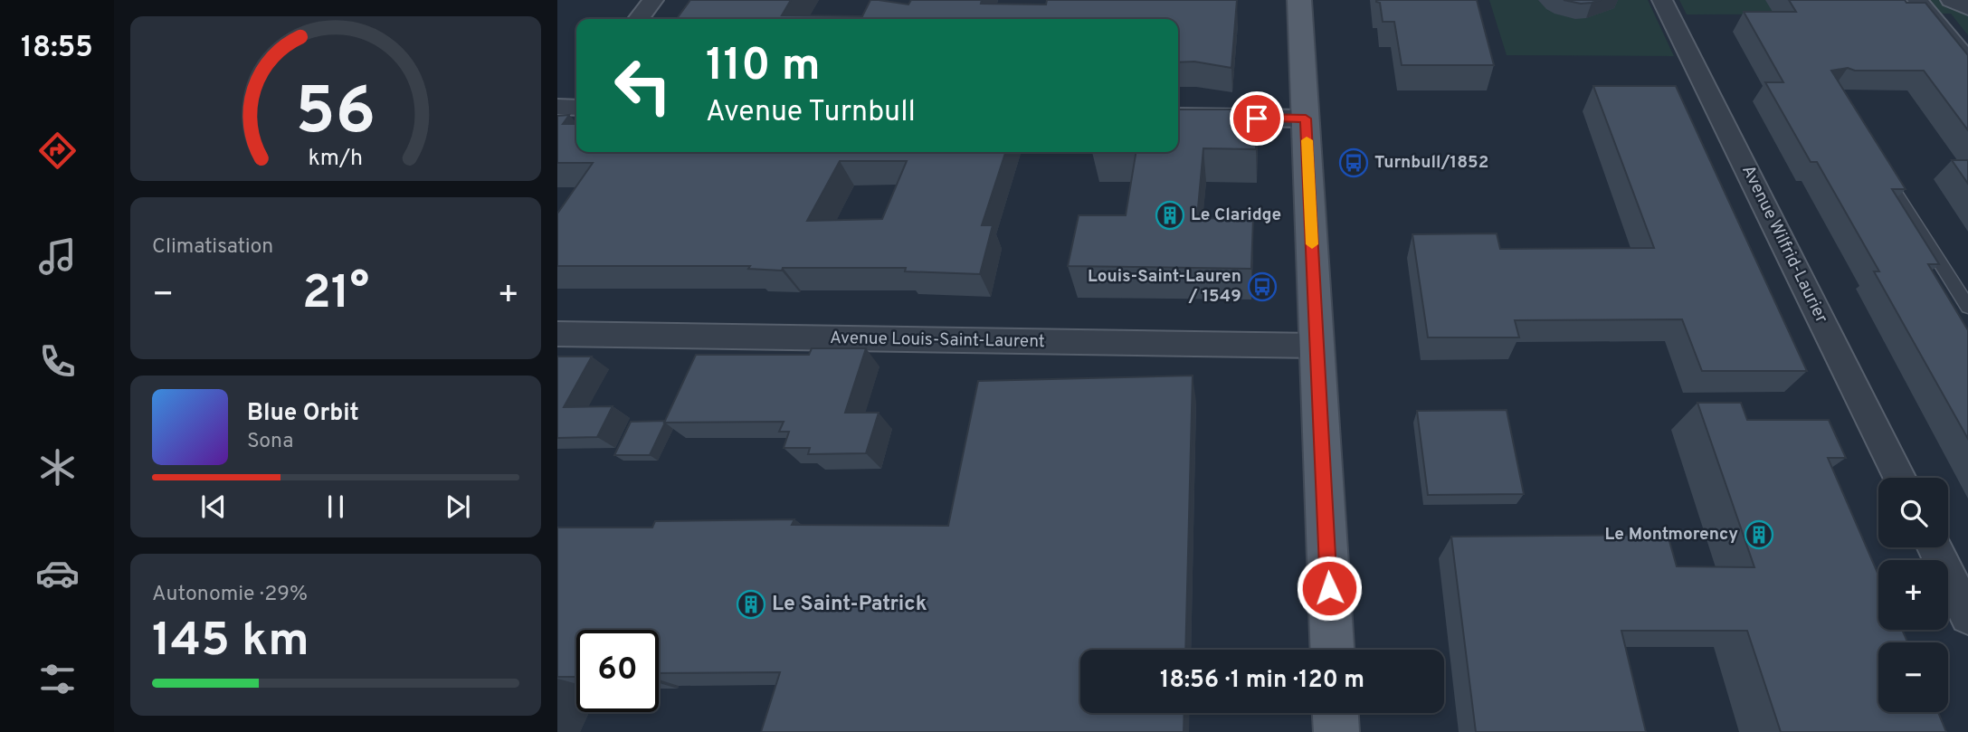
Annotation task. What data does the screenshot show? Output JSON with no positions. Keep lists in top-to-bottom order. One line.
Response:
{"streets":{"street":["Avenue Wilfrid-Laurier","Avenue Louis-Saint-Laurent"]},"places":{"bus stop":["Turnbull/1852","Louis-Saint-Lauren / 1549"],"building":["Le Claridge","Le Montmorency","Le Saint-Patrick"]},"page":{"tabs":"18:55","turn":["110 m","Avenue Turnbull"],"tile":["Climatisation",["Autonomie · 29%","145 km"]],"heat":["−","21°","+"],"song":["Blue Orbit","Sona"],"map_buttons":["+","−"],"limit":"60","trip":"18:56 · 1 min · 120 m","gauge":["56","km/h"]}}
